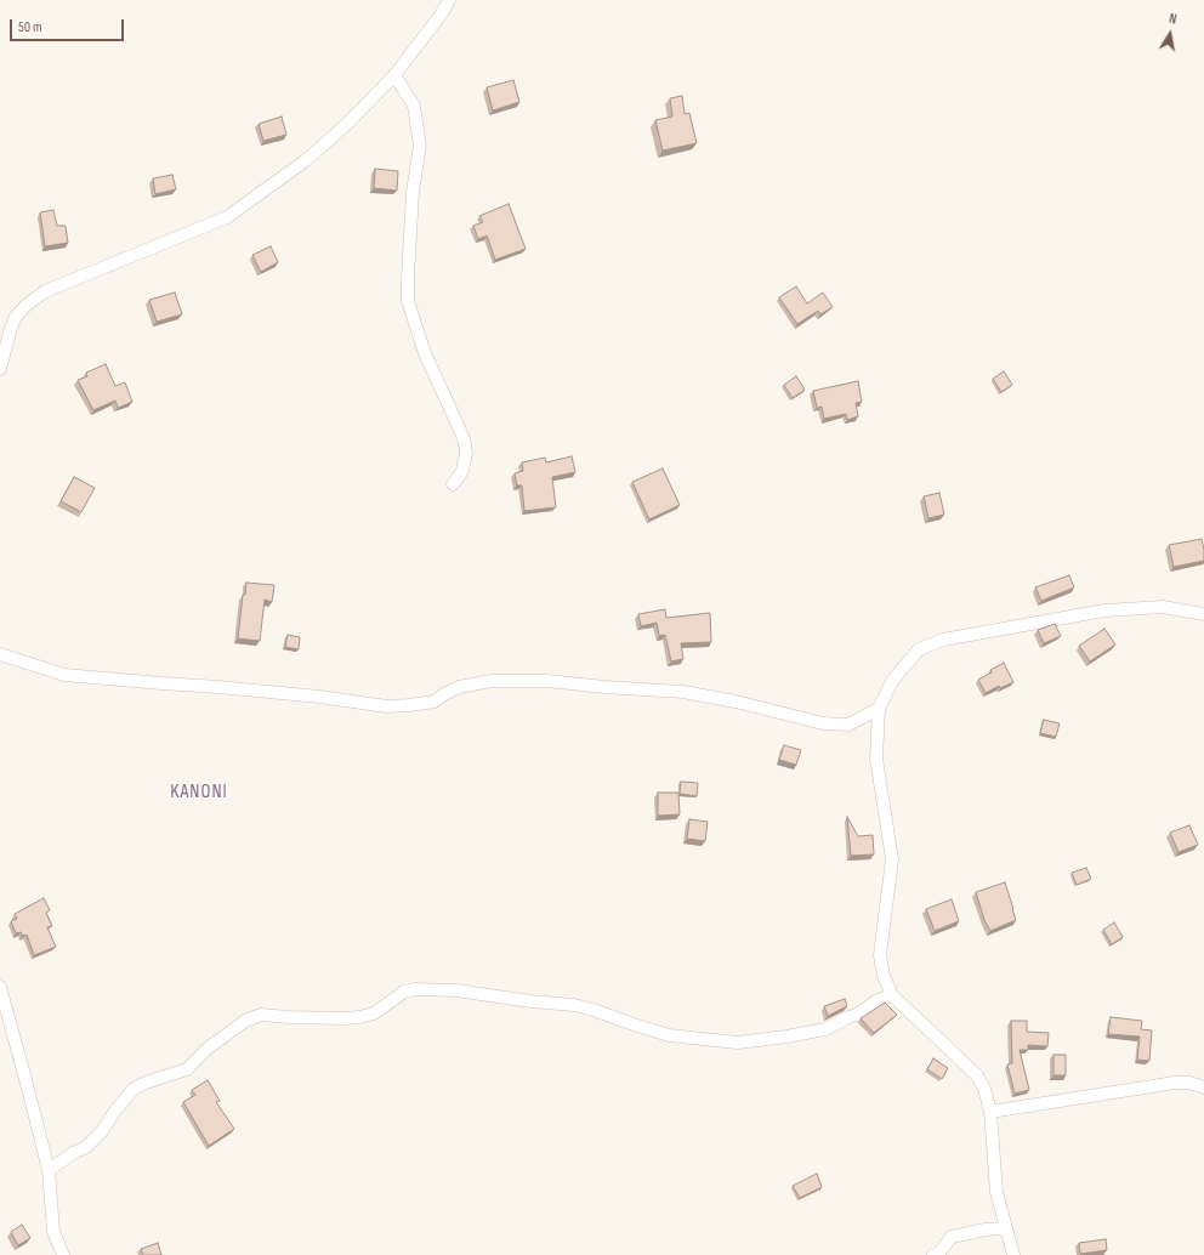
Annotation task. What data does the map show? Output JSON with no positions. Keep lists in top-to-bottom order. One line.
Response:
{"districts":["KANONI"],"scale_bar":"50 m","north":"top"}
